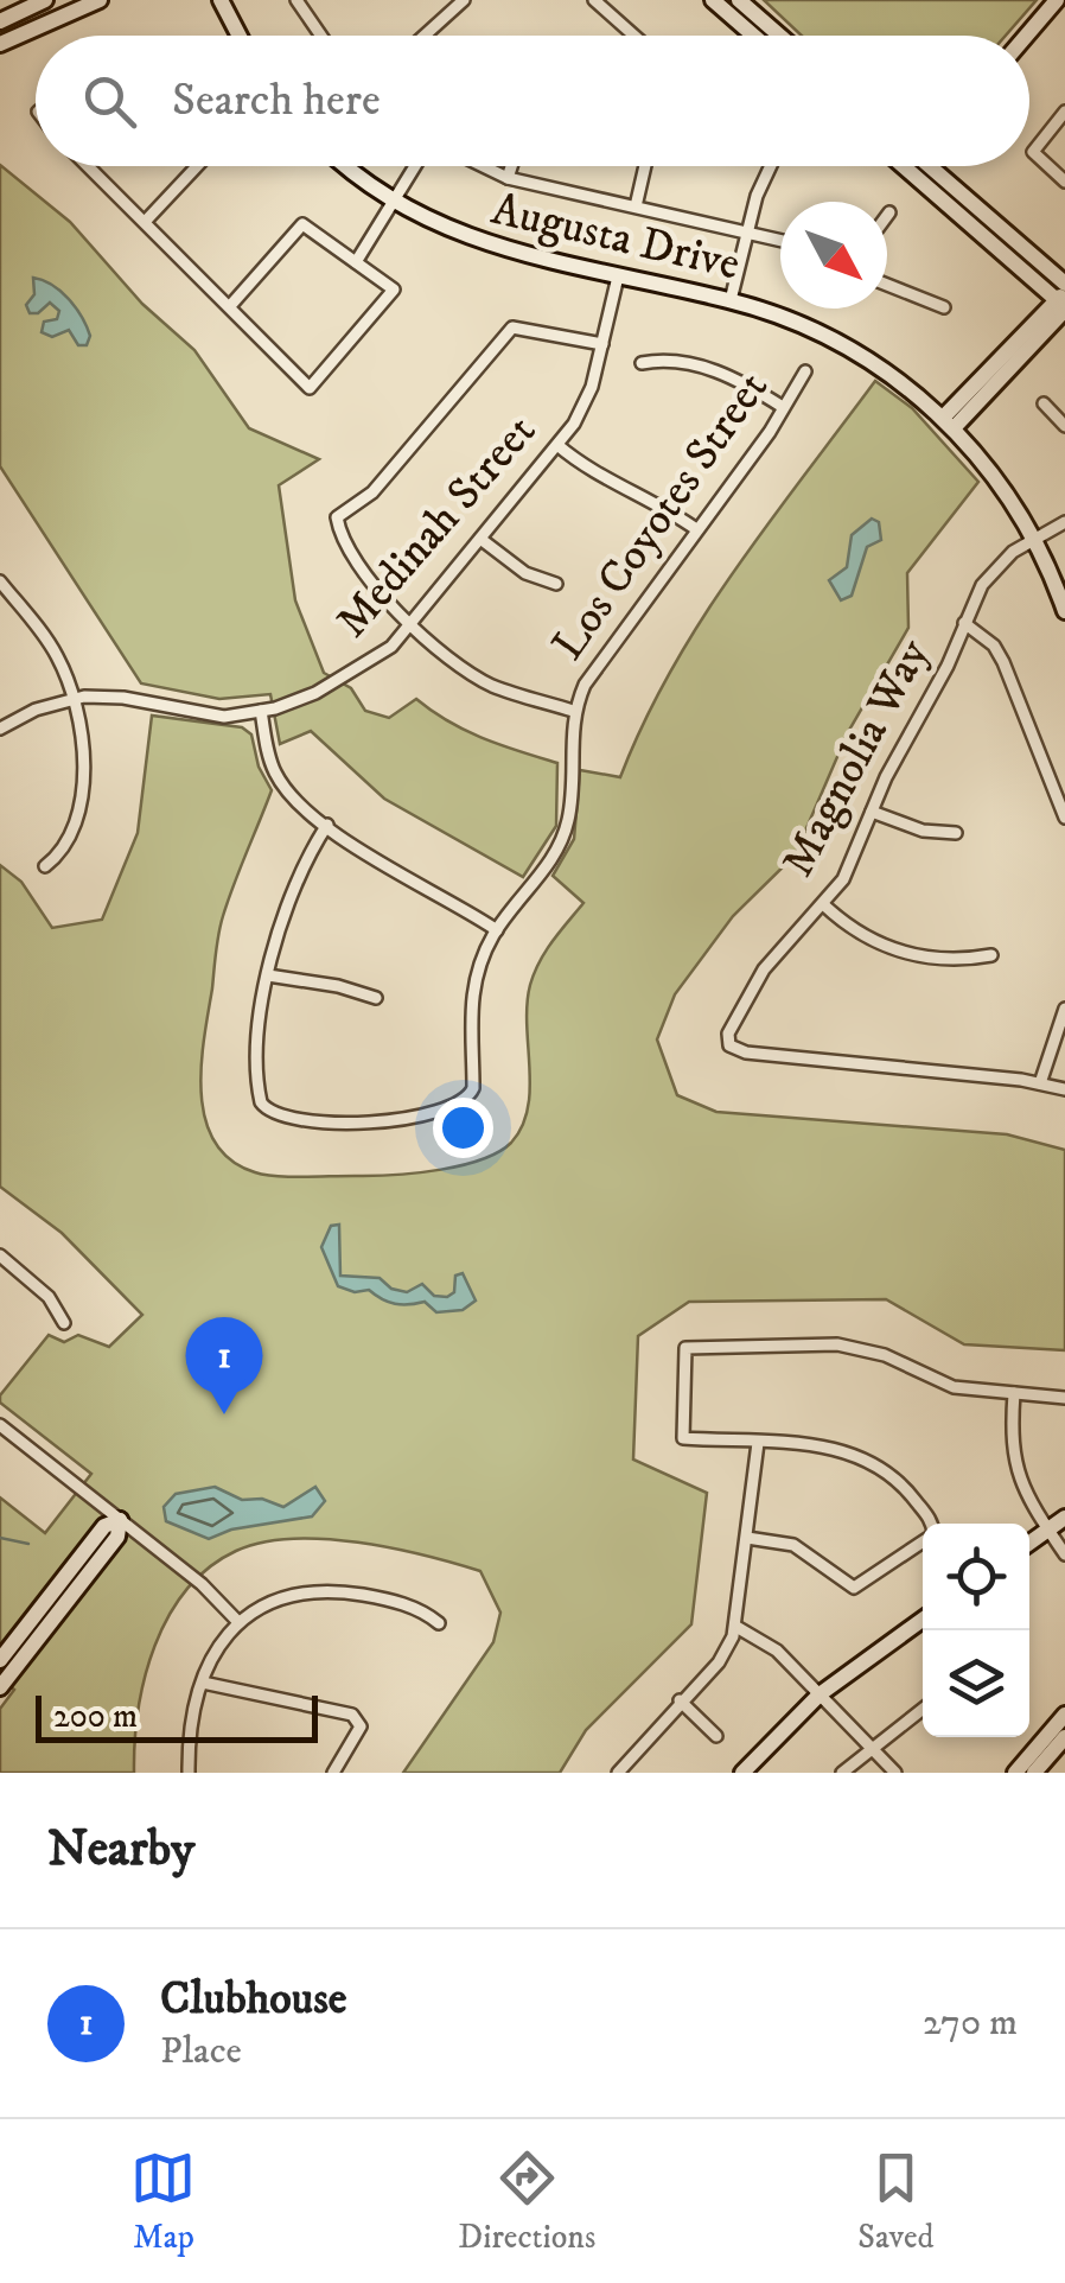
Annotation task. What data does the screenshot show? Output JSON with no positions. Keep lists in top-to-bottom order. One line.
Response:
{"streets":{"street":["Augusta Drive","Los Coyotes Street","Medinah Street","Magnolia Way"]},"crossings":[["Augusta Drive","Medinah Street"],["Augusta Drive","Magnolia Way"]],"scale_bar":"200 m","north":"bottom right","page":{"search":"Search here","pins":"1","scale":"200 m","heading":"Nearby","list":[{"mark":"1","name":"Clubhouse","note":"Place","value":"270 m"}],"nav":["Map","Directions","Saved"]}}
